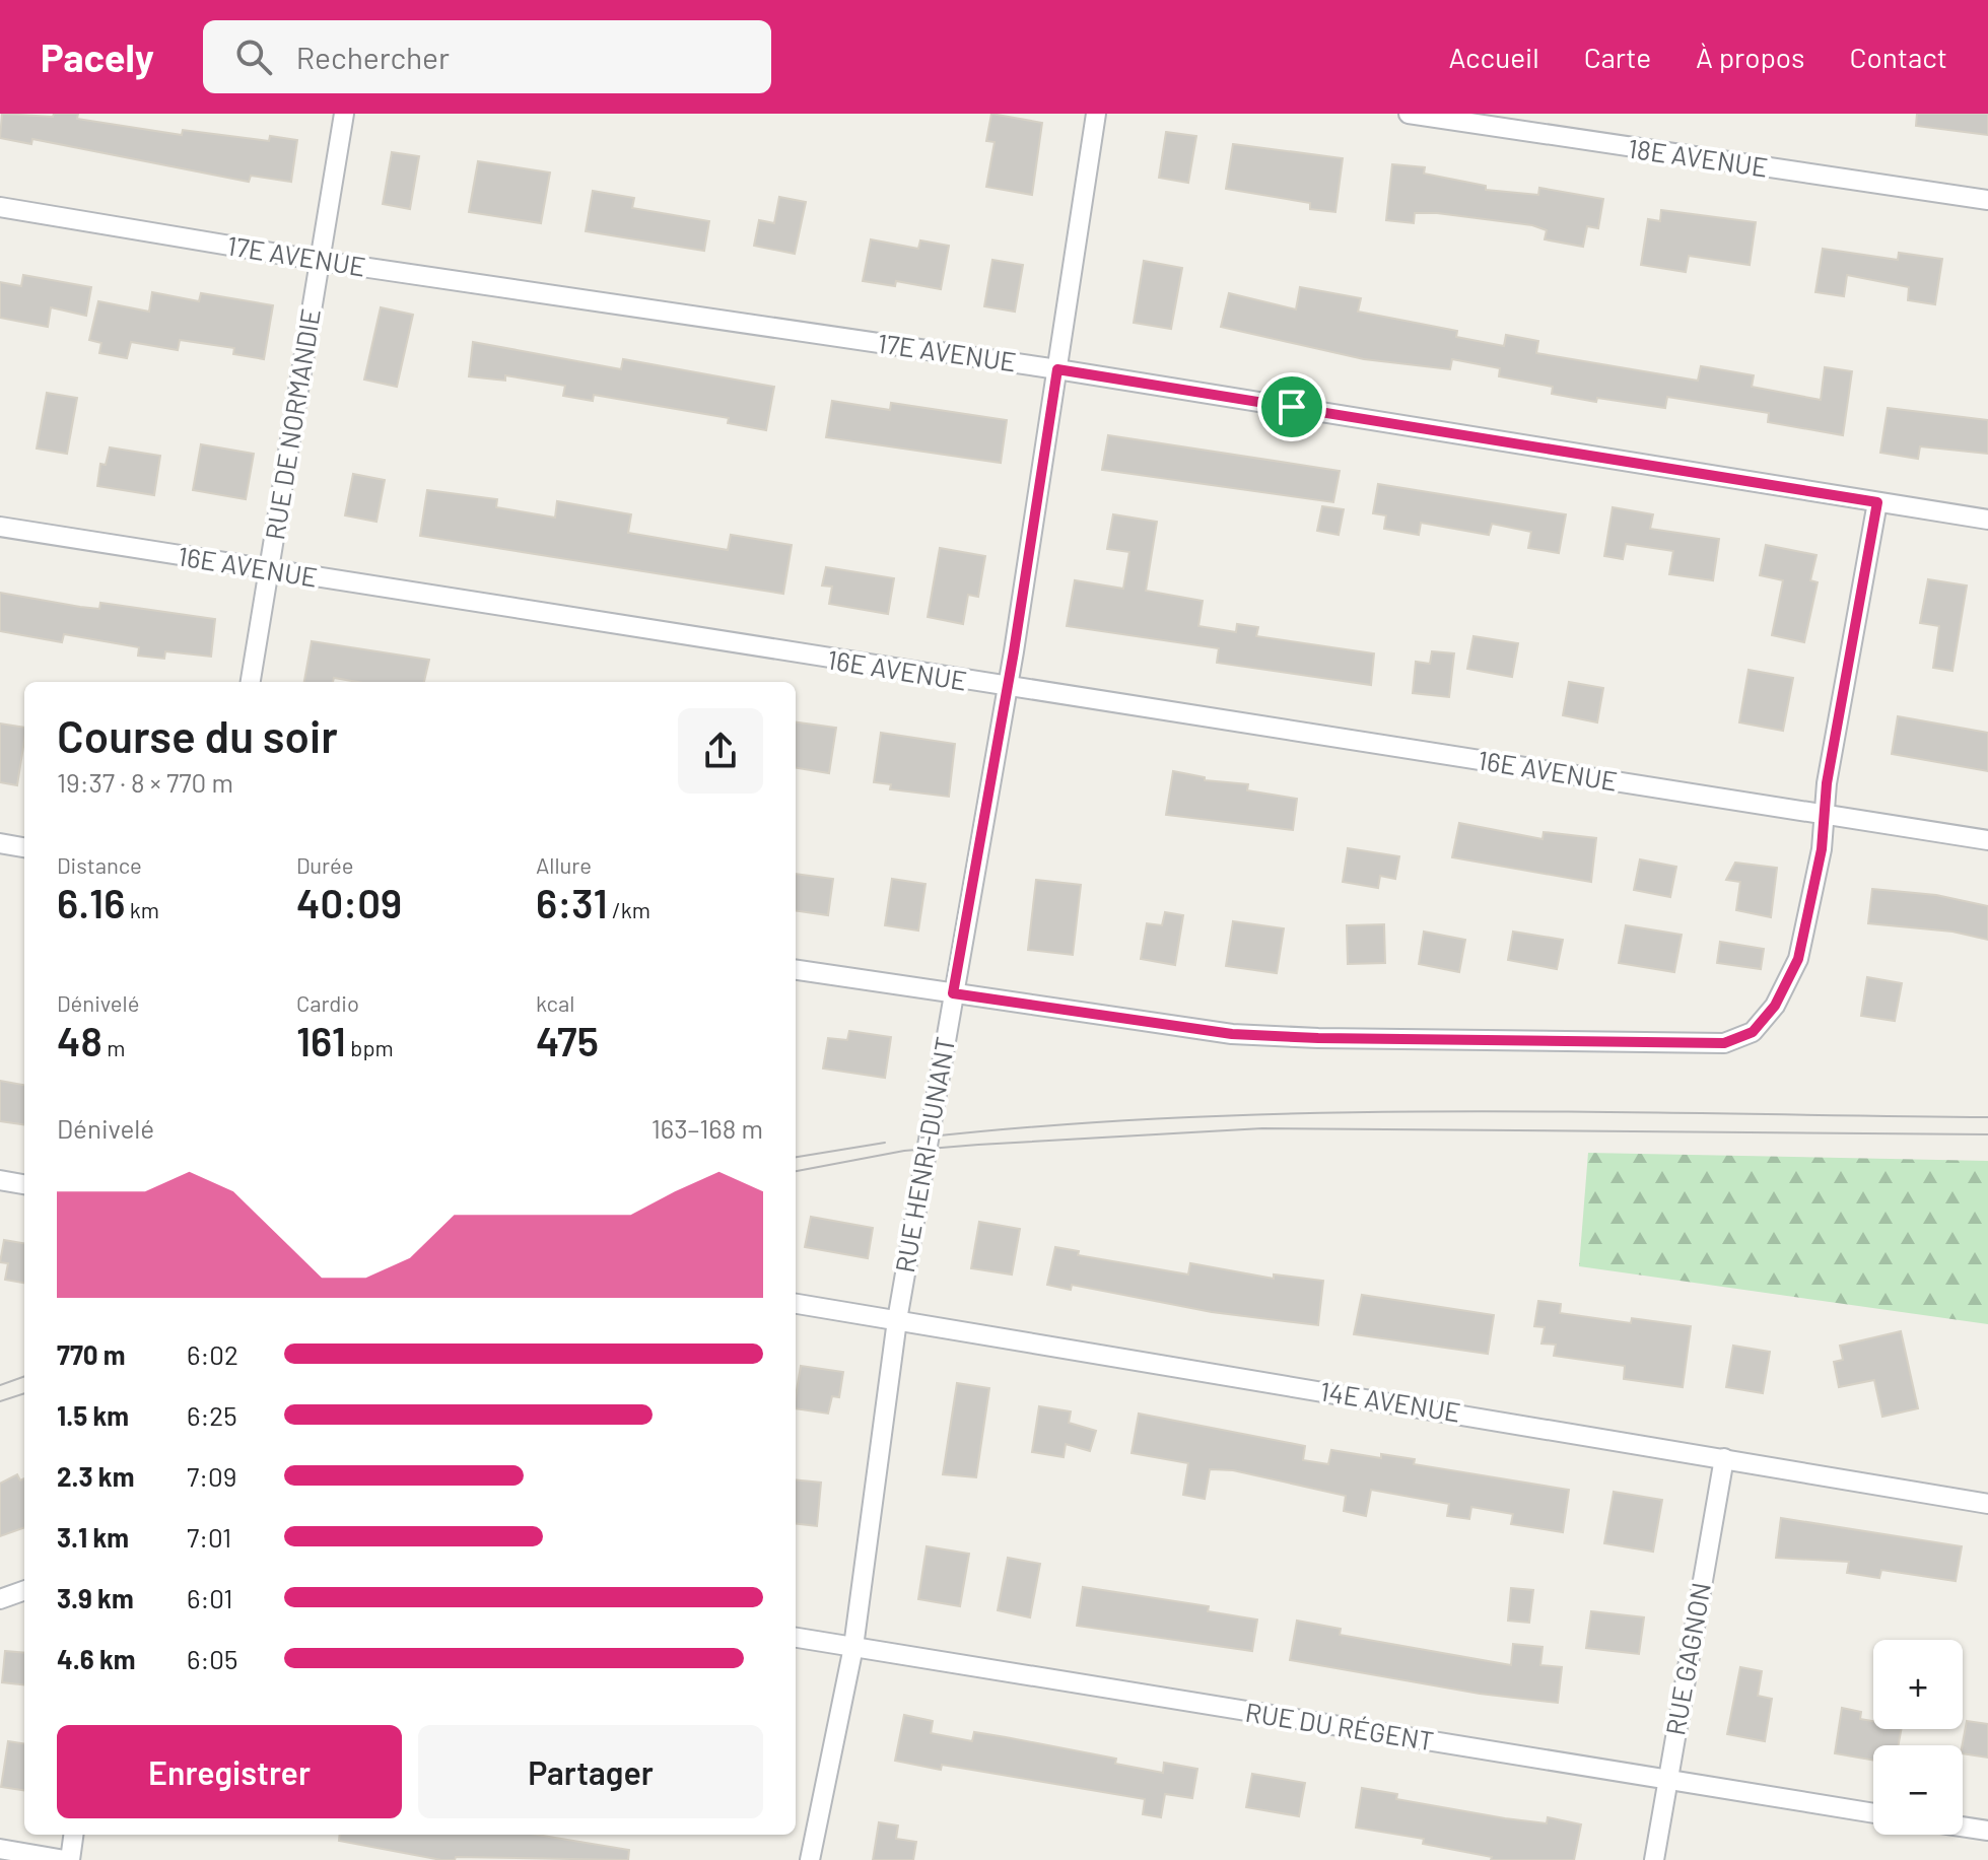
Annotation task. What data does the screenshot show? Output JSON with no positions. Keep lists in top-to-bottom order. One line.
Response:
{"streets":{"street":["18E AVENUE","17E AVENUE","RUE DE NORMANDIE","16E AVENUE","RUE HENRI-DUNANT","14E AVENUE","RUE GAGNON","RUE DU RÉGENT"]},"crossings":[["17E AVENUE","RUE DE NORMANDIE"],["17E AVENUE","RUE HENRI-DUNANT"],["RUE DE NORMANDIE","16E AVENUE"],["16E AVENUE","RUE HENRI-DUNANT"],["RUE HENRI-DUNANT","14E AVENUE"],["RUE HENRI-DUNANT","RUE DU RÉGENT"],["14E AVENUE","RUE GAGNON"],["RUE GAGNON","RUE DU RÉGENT"]],"page":{"header":"Pacely","search":"Rechercher","nav":["Accueil","Carte","À propos","Contact"],"heading":["Course du soir","19:37 · 8 × 770 m"],"stats":[["Distance","6.16 km"],["Durée","40:09"],["Allure","6:31 /km"],["Dénivelé","48 m"],["Cardio","161 bpm"],["kcal","475"]],"chart":["Dénivelé","163–168 m"],"list":[{"name":"770 m","note":"6:02"},{"name":"1.5 km","note":"6:25"},{"name":"2.3 km","note":"7:09"},{"name":"3.1 km","note":"7:01"},{"name":"3.9 km","note":"6:01"},{"name":"4.6 km","note":"6:05"}],"map_buttons":["+","−"],"buttons":["Enregistrer","Partager"]}}
